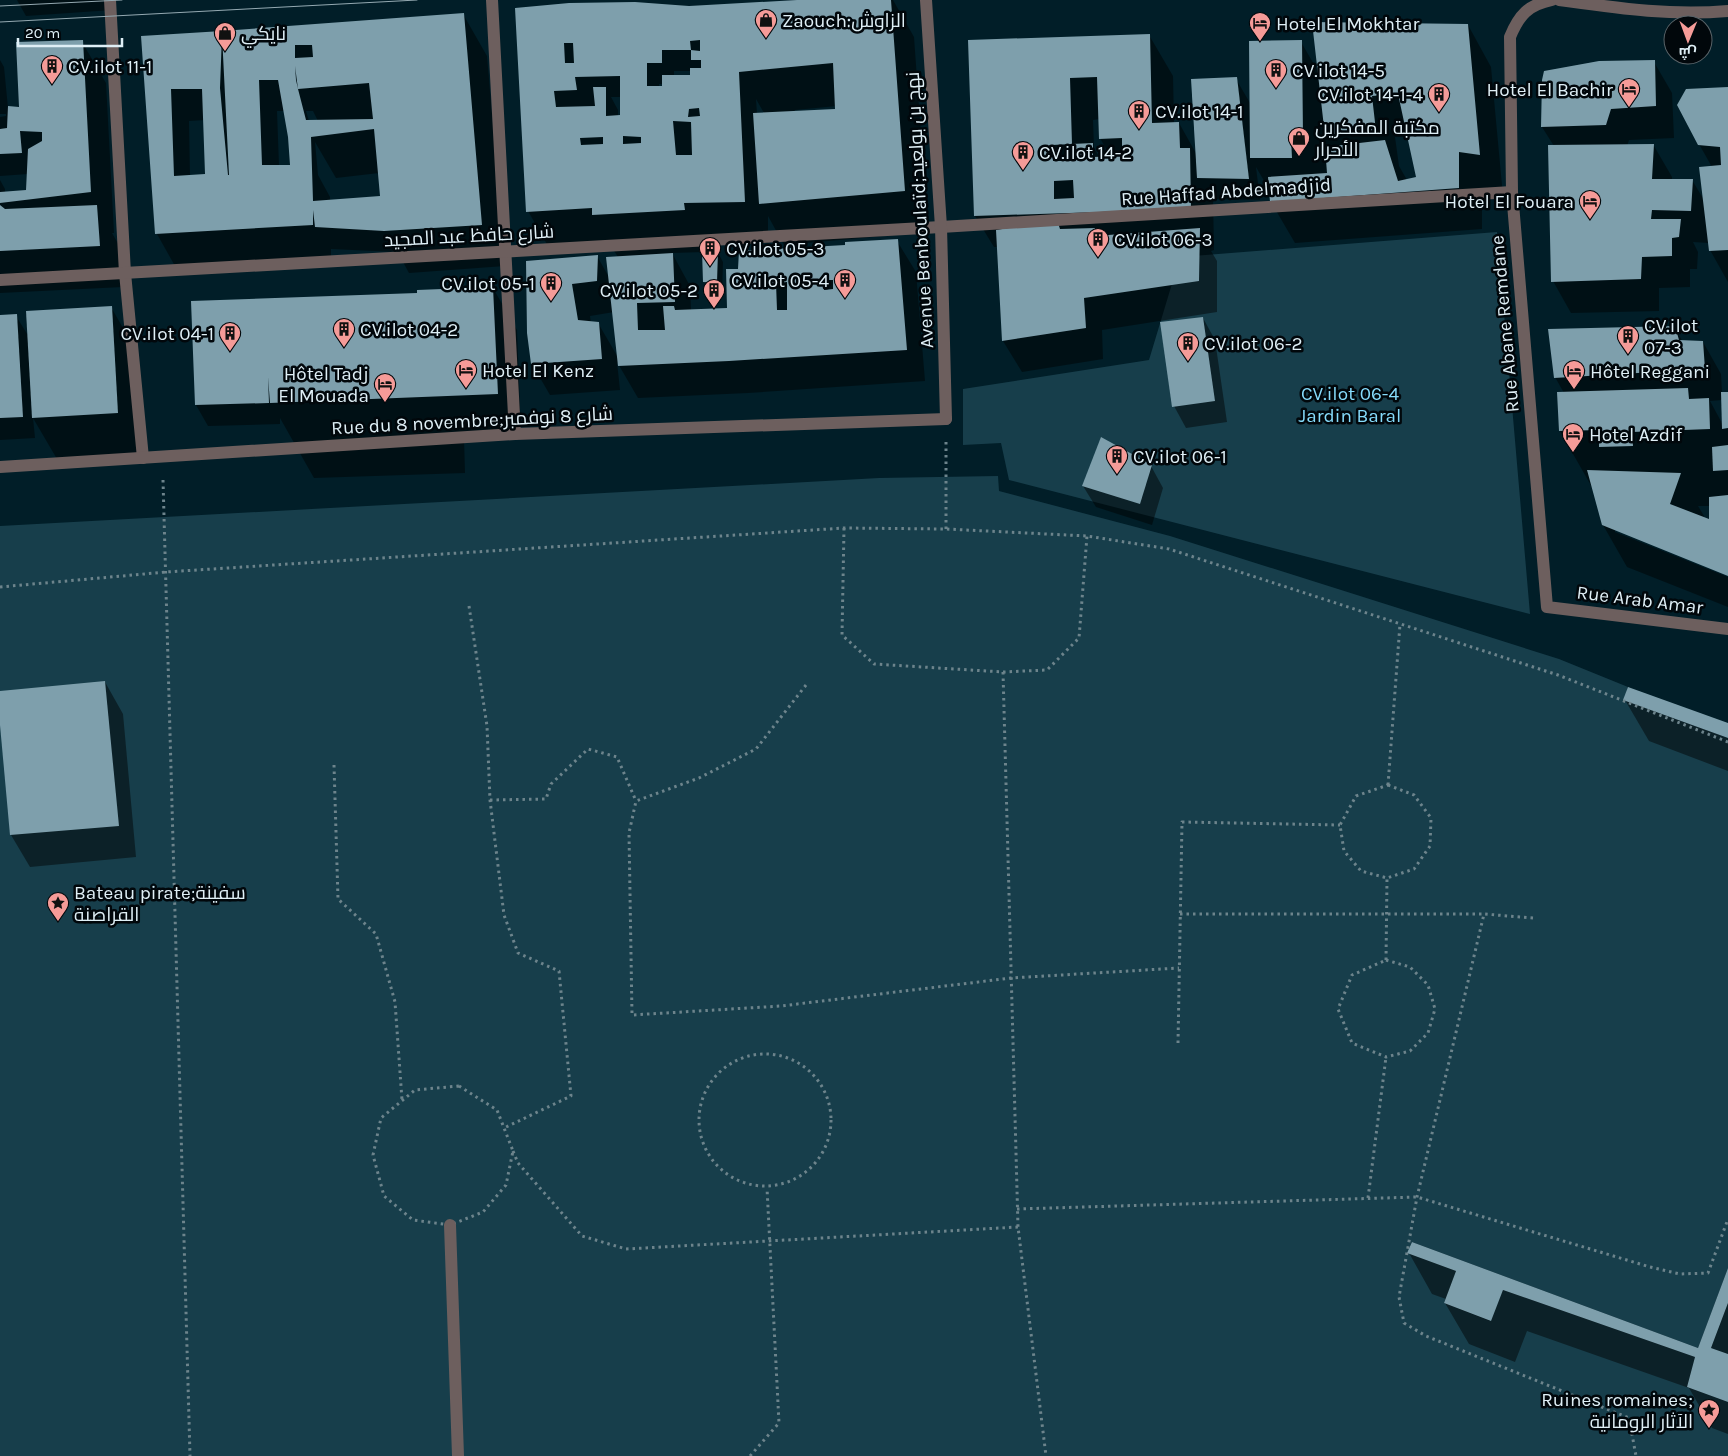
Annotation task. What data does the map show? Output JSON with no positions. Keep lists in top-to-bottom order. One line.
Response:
{"streets":{"street":["Rue Haffad Abdelmadjid","Avenue Benboulaïd;نهج بن بولعيد","شارع حافظ عبد المجيد","Rue Abane Remdane","Rue du 8 novembre;شارع 8 نوفمبر","Rue Arab Amar"]},"crossings":[["Rue Haffad Abdelmadjid","Avenue Benboulaïd;نهج بن بولعيد"],["Rue Haffad Abdelmadjid","شارع حافظ عبد المجيد"],["Rue Haffad Abdelmadjid","Rue Abane Remdane"],["Avenue Benboulaïd;نهج بن بولعيد","شارع حافظ عبد المجيد"],["Avenue Benboulaïd;نهج بن بولعيد","Rue du 8 novembre;شارع 8 نوفمبر"],["Rue Abane Remdane","Rue Arab Amar"]],"parks":["CV.ilot 06-4 Jardin Baral"],"places":{"shop":["Zaouch:الزاوش","نايكي","مكتبة المفكرين الأحرار"],"hotel":["Hotel El Mokhtar","Hotel El Bachir","Hotel El Fouara","Hotel El Kenz","Hôtel Reggani","Hôtel Tadj El Mouada","Hotel Azdif"],"building":["CV.ilot 11-1","CV.ilot 14-5","CV.ilot 14-1-4","CV.ilot 14-1","CV.ilot 14-2","CV.ilot 06-3","CV.ilot 05-3","CV.ilot 05-4","CV.ilot 05-1","CV.ilot 05-2","CV.ilot 04-2","CV.ilot 04-1","CV.ilot 07-3","CV.ilot 06-2","CV.ilot 06-1"],"place":["Bateau pirate;سفينة القراصنة","Ruines romaines; الآثار الرومانية"]},"scale_bar":"20 m","north":"bottom"}
